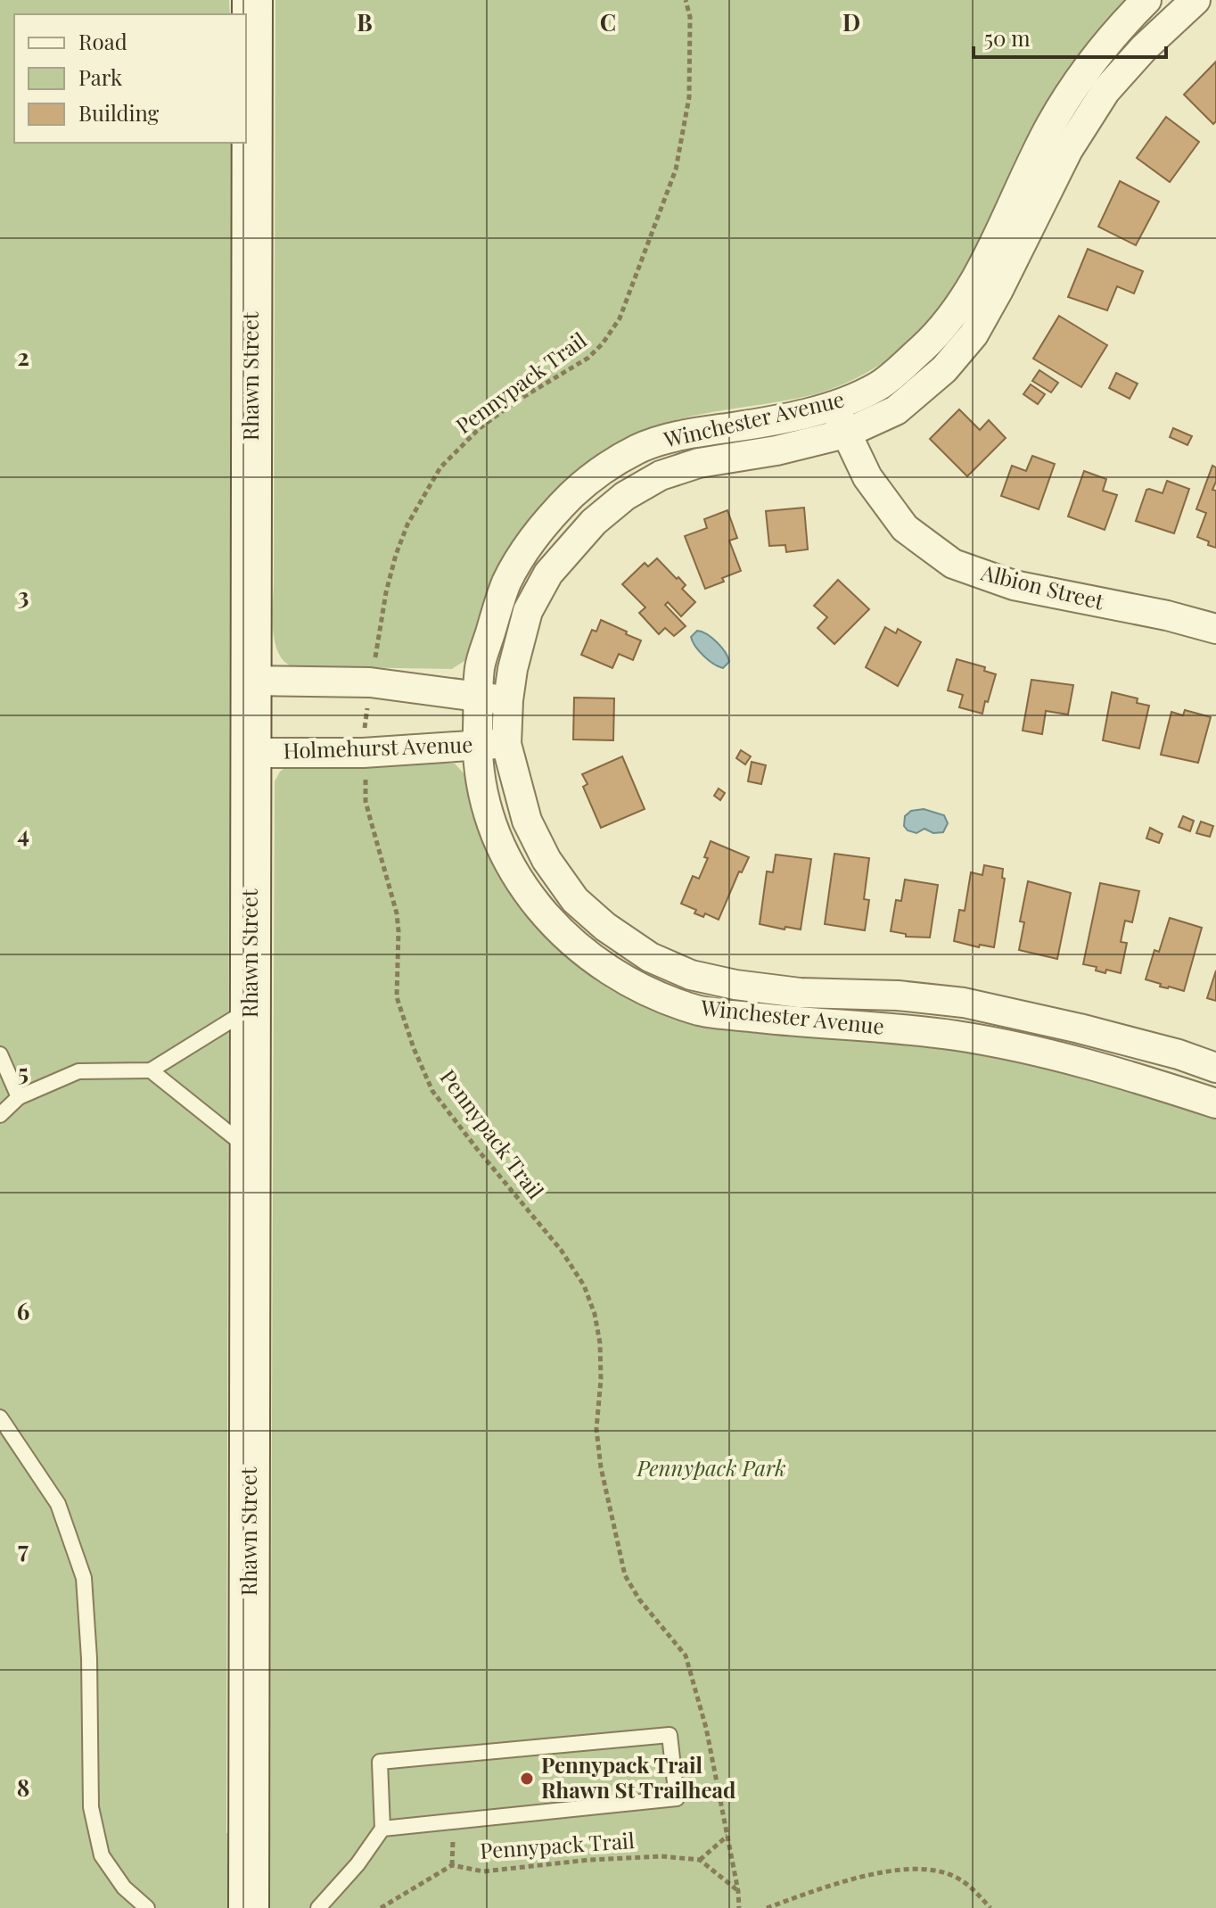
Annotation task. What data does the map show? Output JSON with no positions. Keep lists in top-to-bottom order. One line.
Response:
{"streets":{"main road":["Rhawn Street"],"street":["Winchester Avenue","Albion Street","Holmehurst Avenue"],"path":["Pennypack Trail"]},"crossings":[["Rhawn Street","Holmehurst Avenue"],["Pennypack Trail","Holmehurst Avenue"],["Winchester Avenue","Albion Street"],["Winchester Avenue","Holmehurst Avenue"]],"parks":["Pennypack Park"],"places":["Pennypack Trail Rhawn St Trailhead"],"legend":["Road","Park","Building"],"scale_bar":"50 m","grid":{"columns":["B","C","D"],"rows":["2","3","4","5","6","7","8"]}}
